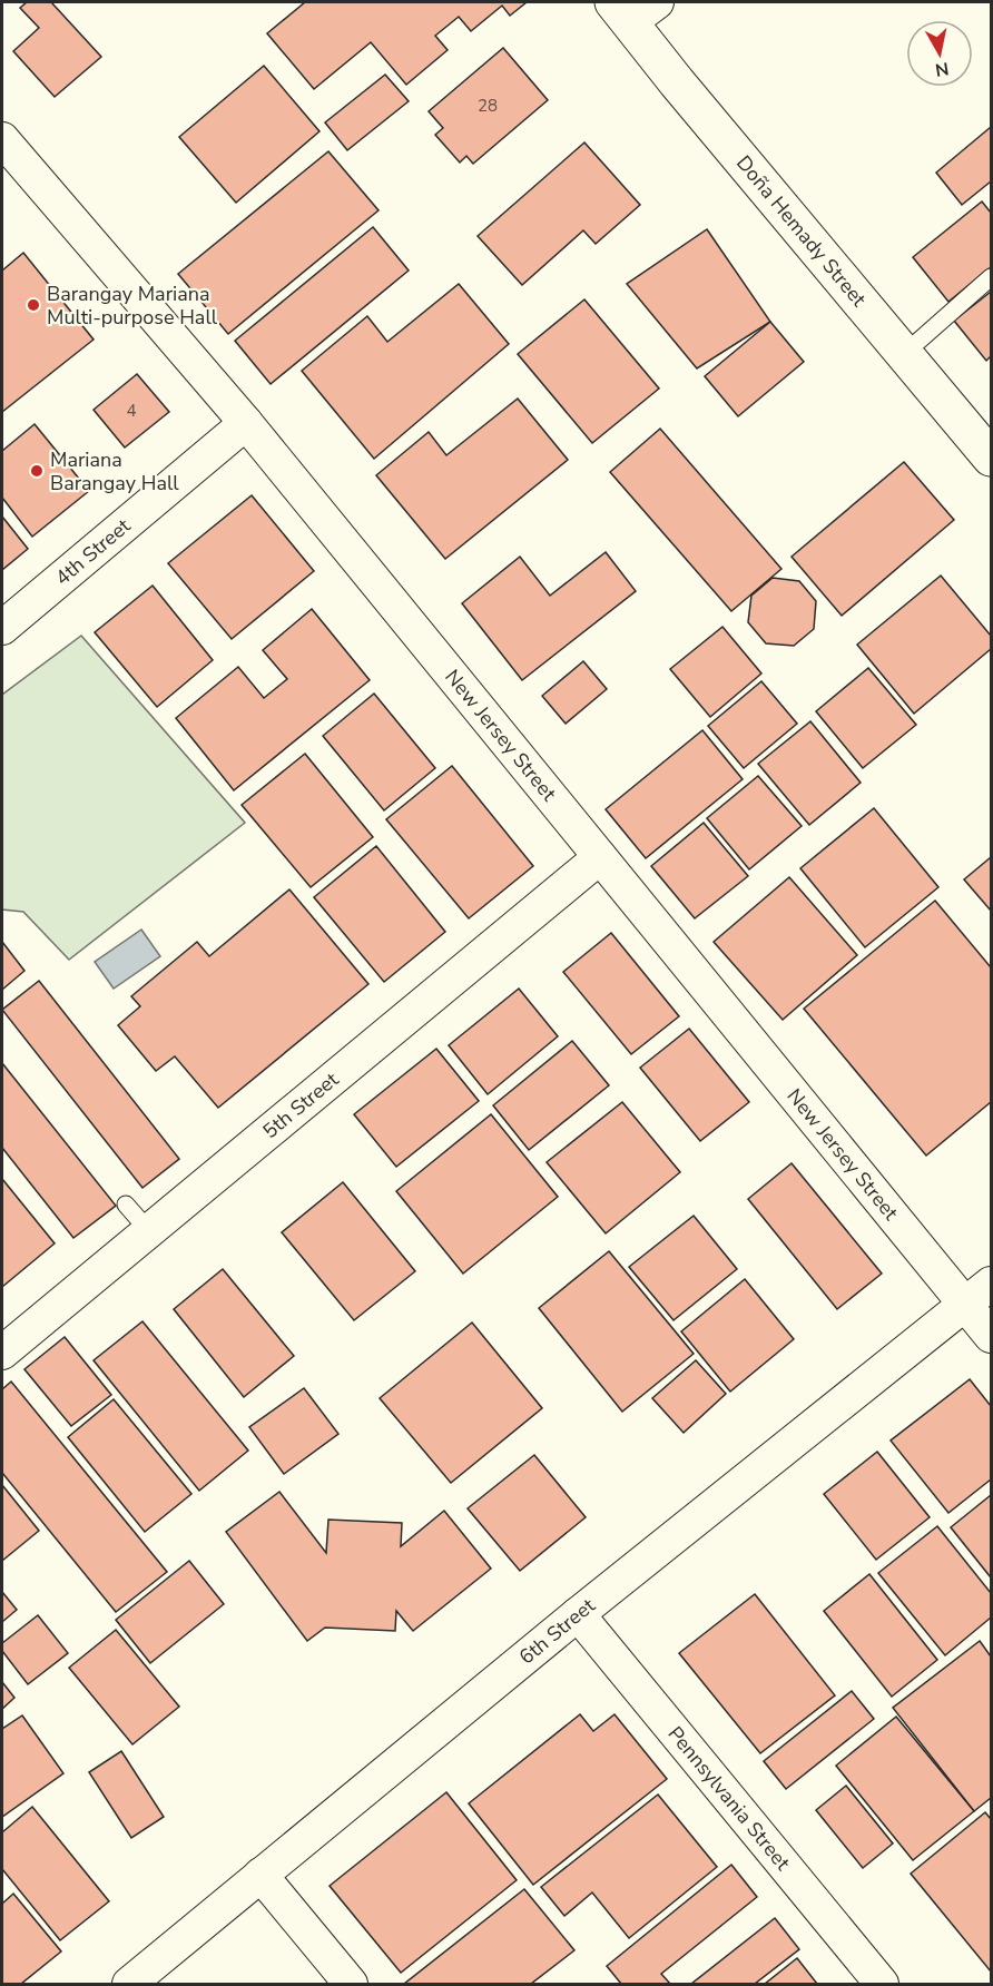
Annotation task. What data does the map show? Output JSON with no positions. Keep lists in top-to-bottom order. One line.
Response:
{"streets":{"main road":["Doña Hemady Street"],"street":["4th Street","New Jersey Street","5th Street","6th Street","Pennsylvania Street"]},"crossings":[["4th Street","New Jersey Street"],["New Jersey Street","5th Street"],["New Jersey Street","6th Street"],["6th Street","Pennsylvania Street"]],"places":["Barangay Mariana Multi-purpose Hall","Mariana Barangay Hall"],"house_numbers":["28","4"],"north":"bottom"}
